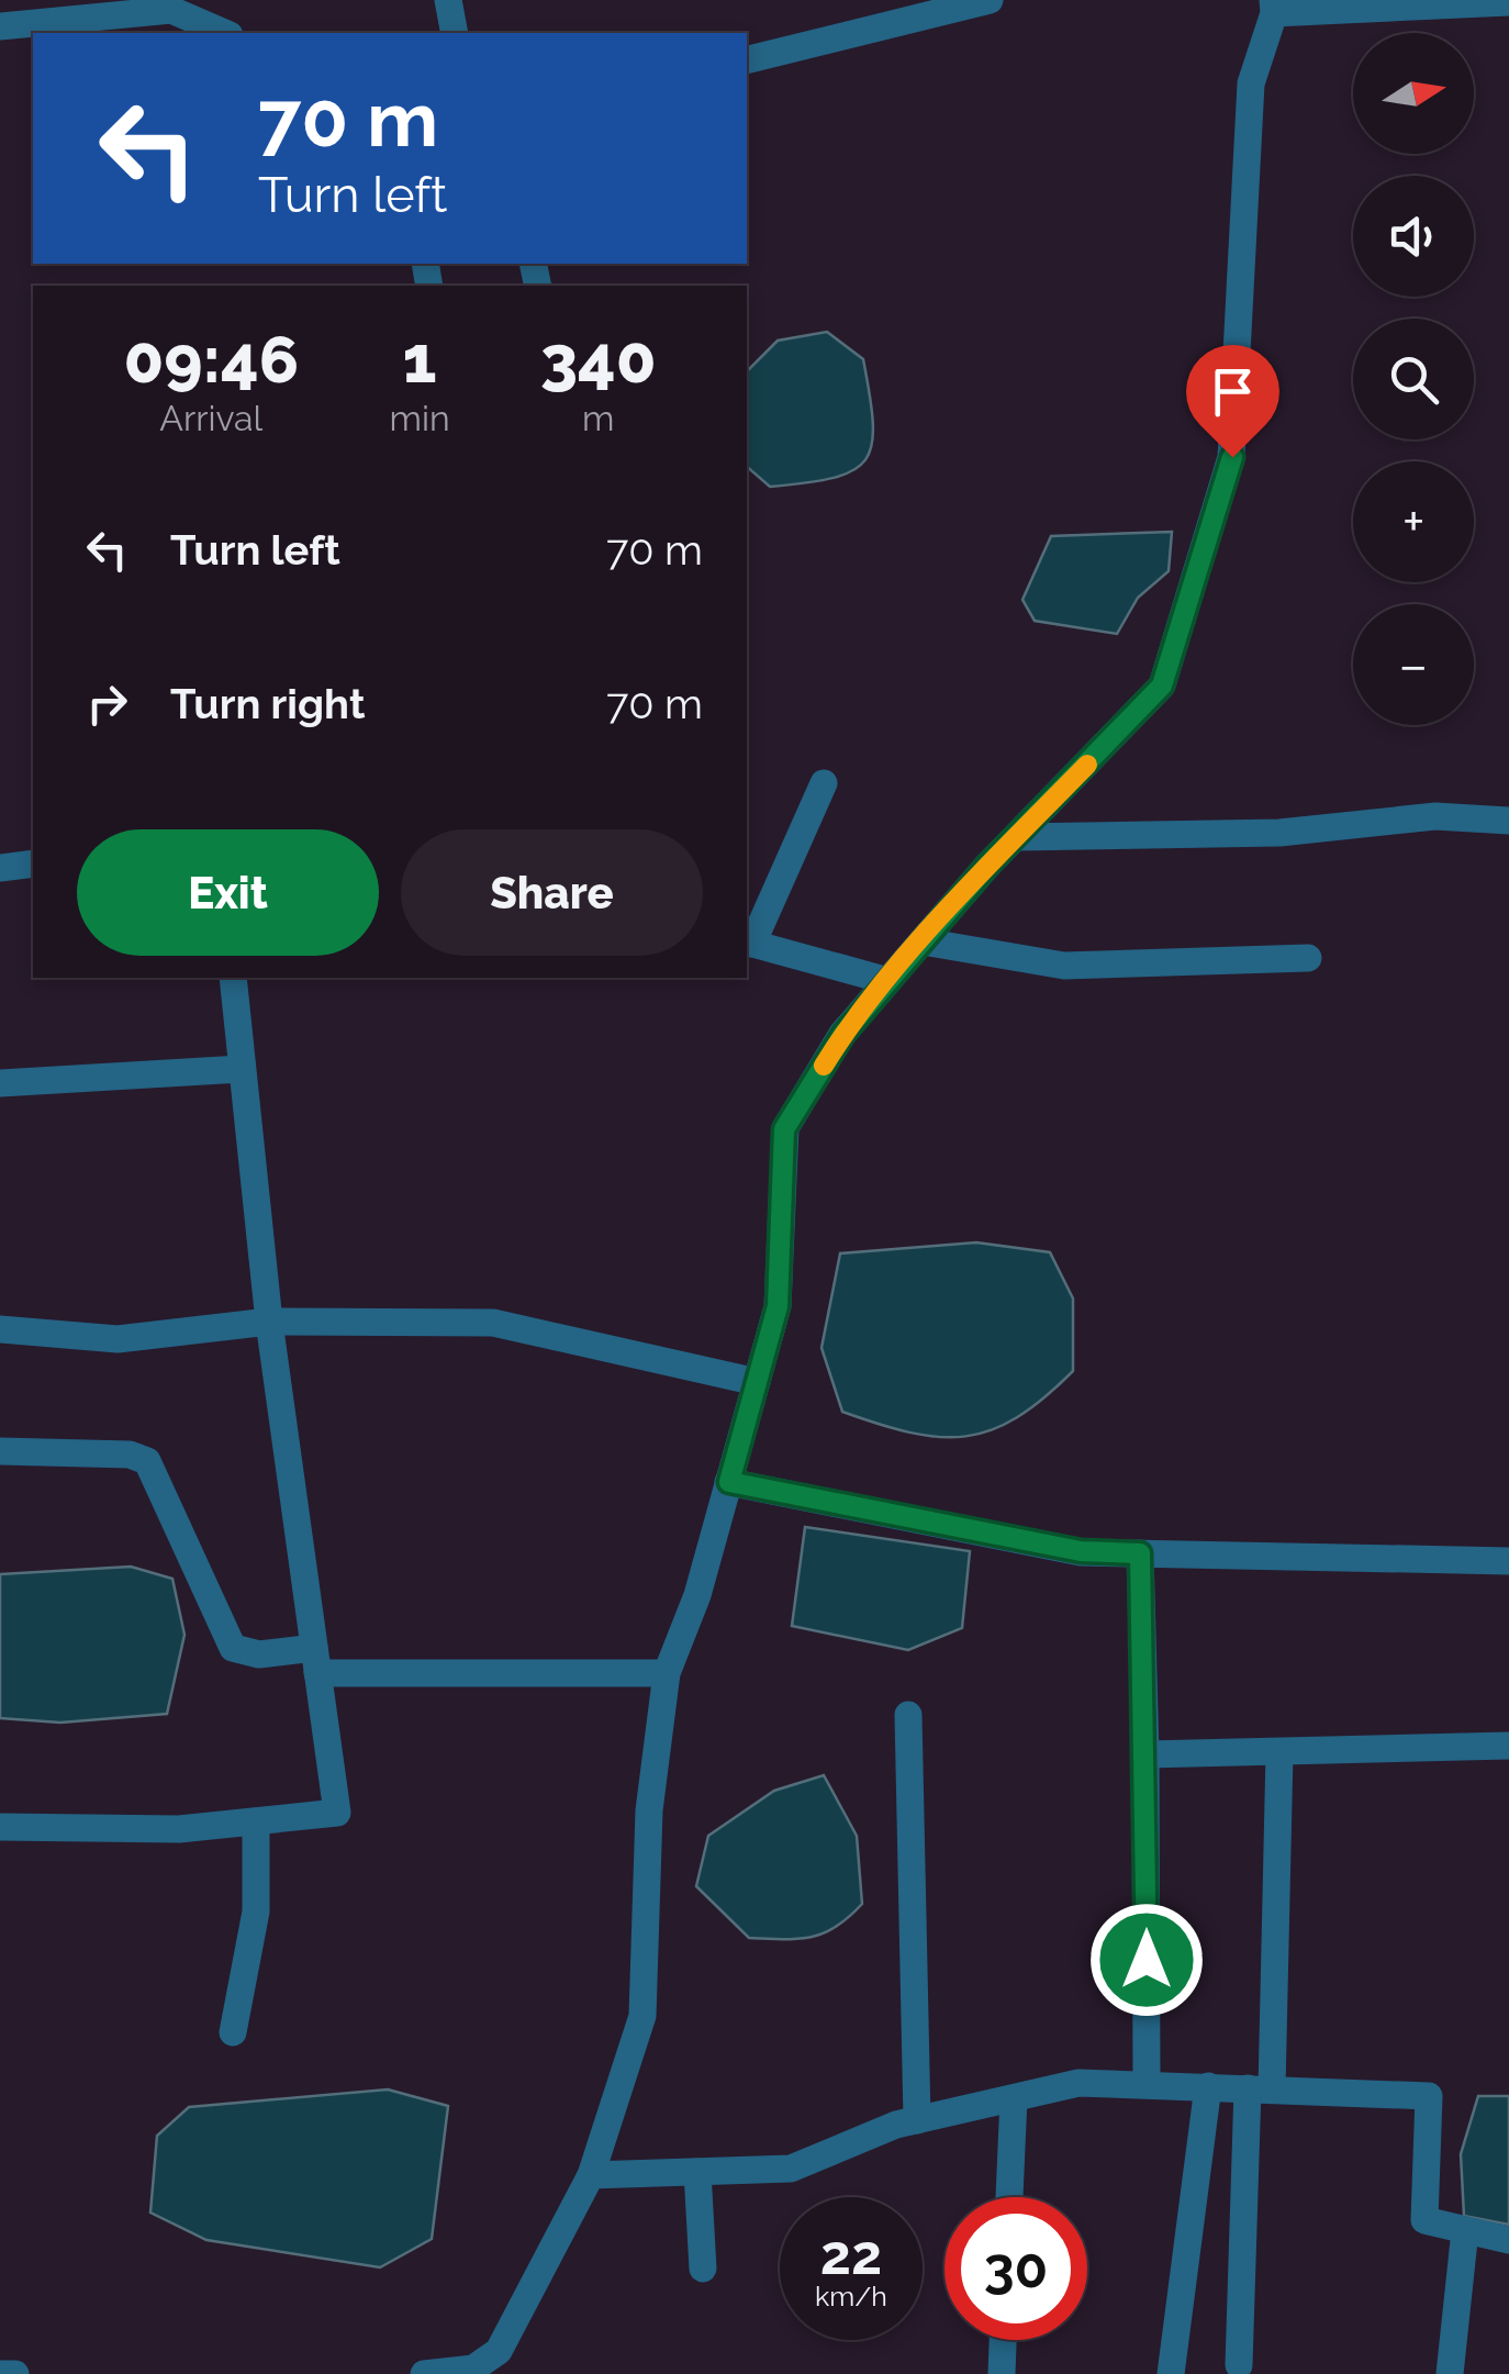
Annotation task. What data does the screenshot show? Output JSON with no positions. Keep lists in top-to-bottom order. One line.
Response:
{"north":"right","page":{"map_buttons":["+","−"],"turn":["70 m","Turn left"],"eta":["09:46","Arrival","1","min","340","m"],"list":[{"name":"Turn left","value":"70 m"},{"name":"Turn right","value":"70 m"}],"buttons":["Exit","Share"],"speed":"22 km/h","limit":"30"}}
